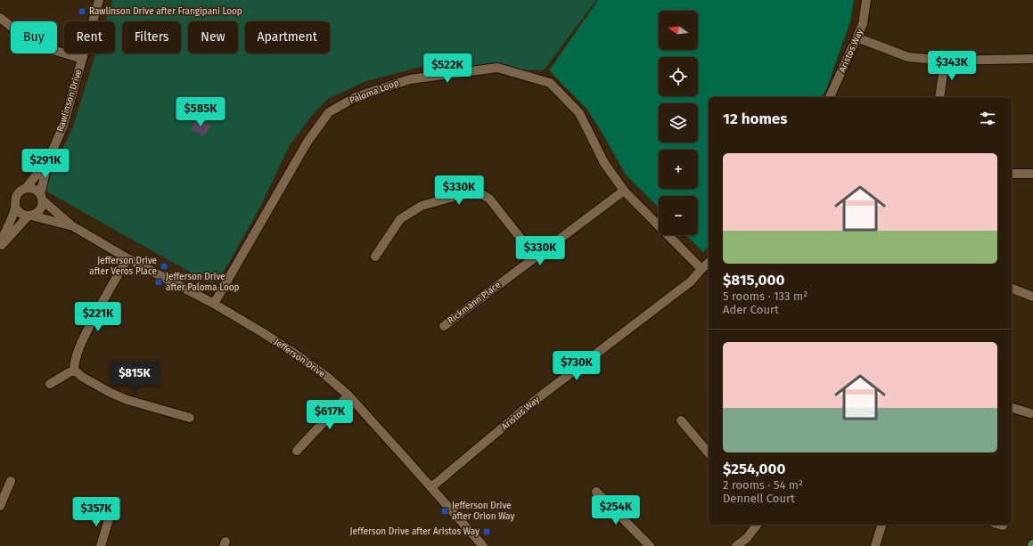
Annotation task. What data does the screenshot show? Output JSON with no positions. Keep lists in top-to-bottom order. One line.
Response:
{"streets":{"street":["Aristos Way","Paloma Loop","Rawlinson Drive","Rickmann Place","Jefferson Drive"]},"crossings":[["Aristos Way","Paloma Loop"],["Aristos Way","Jefferson Drive"],["Paloma Loop","Rickmann Place"],["Paloma Loop","Jefferson Drive"],["Rawlinson Drive","Jefferson Drive"]],"places":{"transit":["Rawlinson Drive after Frangipani Loop","Jefferson Drive after Veros Place","Jefferson Drive after Paloma Loop","Jefferson Drive after Orion Way","Jefferson Drive after Aristos Way"]},"north":"left","page":{"map_buttons":["+","−"],"chip":["Buy","Rent","Filters","New","Apartment"],"price":["$343K","$522K","$585K","$291K","$330K","$330K","$221K","$730K","$815K","$617K","$254K","$357K"],"heading":"12 homes","list":[{"name":"$815,000","note":"5 rooms · 133 m² · Ader Court"},{"name":"$254,000","note":"2 rooms · 54 m² · Dennell Court"}]}}
